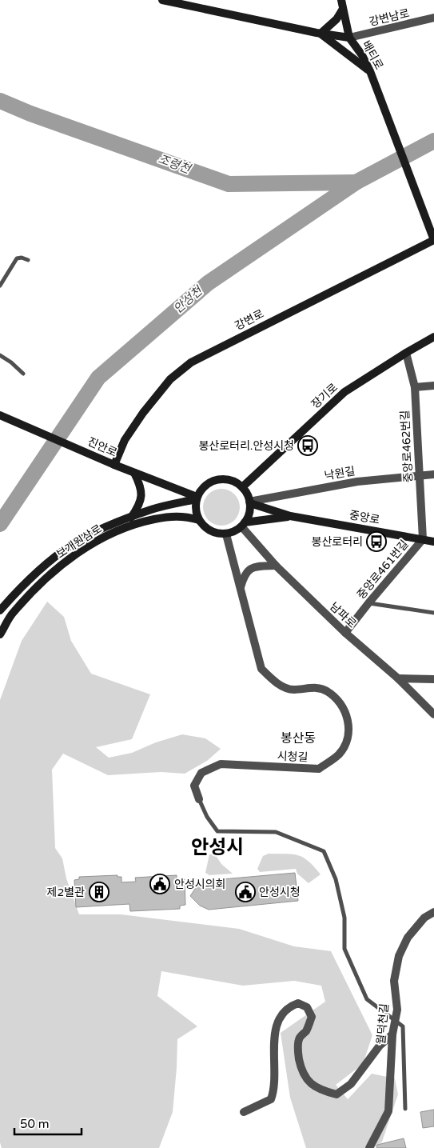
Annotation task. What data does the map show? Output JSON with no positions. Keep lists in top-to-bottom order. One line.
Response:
{"streets":{"main road":["배티로","강변로","장기로","진안로","중앙로","보개원삼로"],"street":["강변남로","중앙로462번길","낙원길","중앙로461번길","남파로","시청길","월덕천길"]},"crossings":[["강변남로","배티로"],["배티로","강변로"],["강변로","진안로"],["장기로","중앙로462번길"],["장기로","진안로"],["장기로","낙원길"],["장기로","중앙로"],["장기로","보개원삼로"],["장기로","남파로"],["장기로","시청길"],["중앙로462번길","낙원길"],["중앙로462번길","중앙로"],["중앙로462번길","중앙로461번길"],["진안로","낙원길"],["진안로","중앙로"],["진안로","보개원삼로"],["진안로","남파로"],["진안로","시청길"],["낙원길","중앙로"],["낙원길","보개원삼로"],["낙원길","남파로"],["낙원길","시청길"],["중앙로","보개원삼로"],["중앙로","중앙로461번길"],["중앙로","남파로"],["중앙로","시청길"],["보개원삼로","남파로"],["보개원삼로","시청길"],["중앙로461번길","남파로"],["남파로","시청길"]],"districts":["봉산동","안성시"],"water":["조령천","안성천"],"places":{"bus stop":["봉산로터리.안성시청","봉산로터리"],"public building":["안성시의회","안성시청"],"building":["제2별관"]},"scale_bar":"50 m"}
